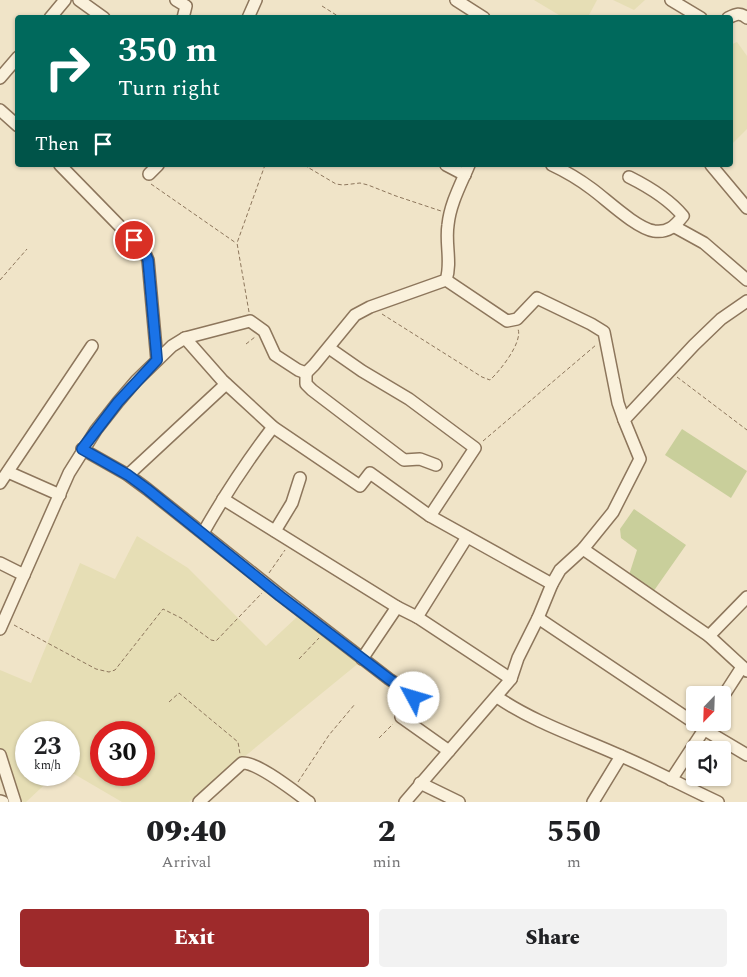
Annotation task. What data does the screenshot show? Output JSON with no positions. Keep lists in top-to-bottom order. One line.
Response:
{"north":"bottom left","page":{"turn":["350 m","Turn right"],"then":"Then","speed":"23 km/h","limit":"30","eta":["09:40","Arrival","2","min","550","m"],"buttons":["Exit","Share"]}}
